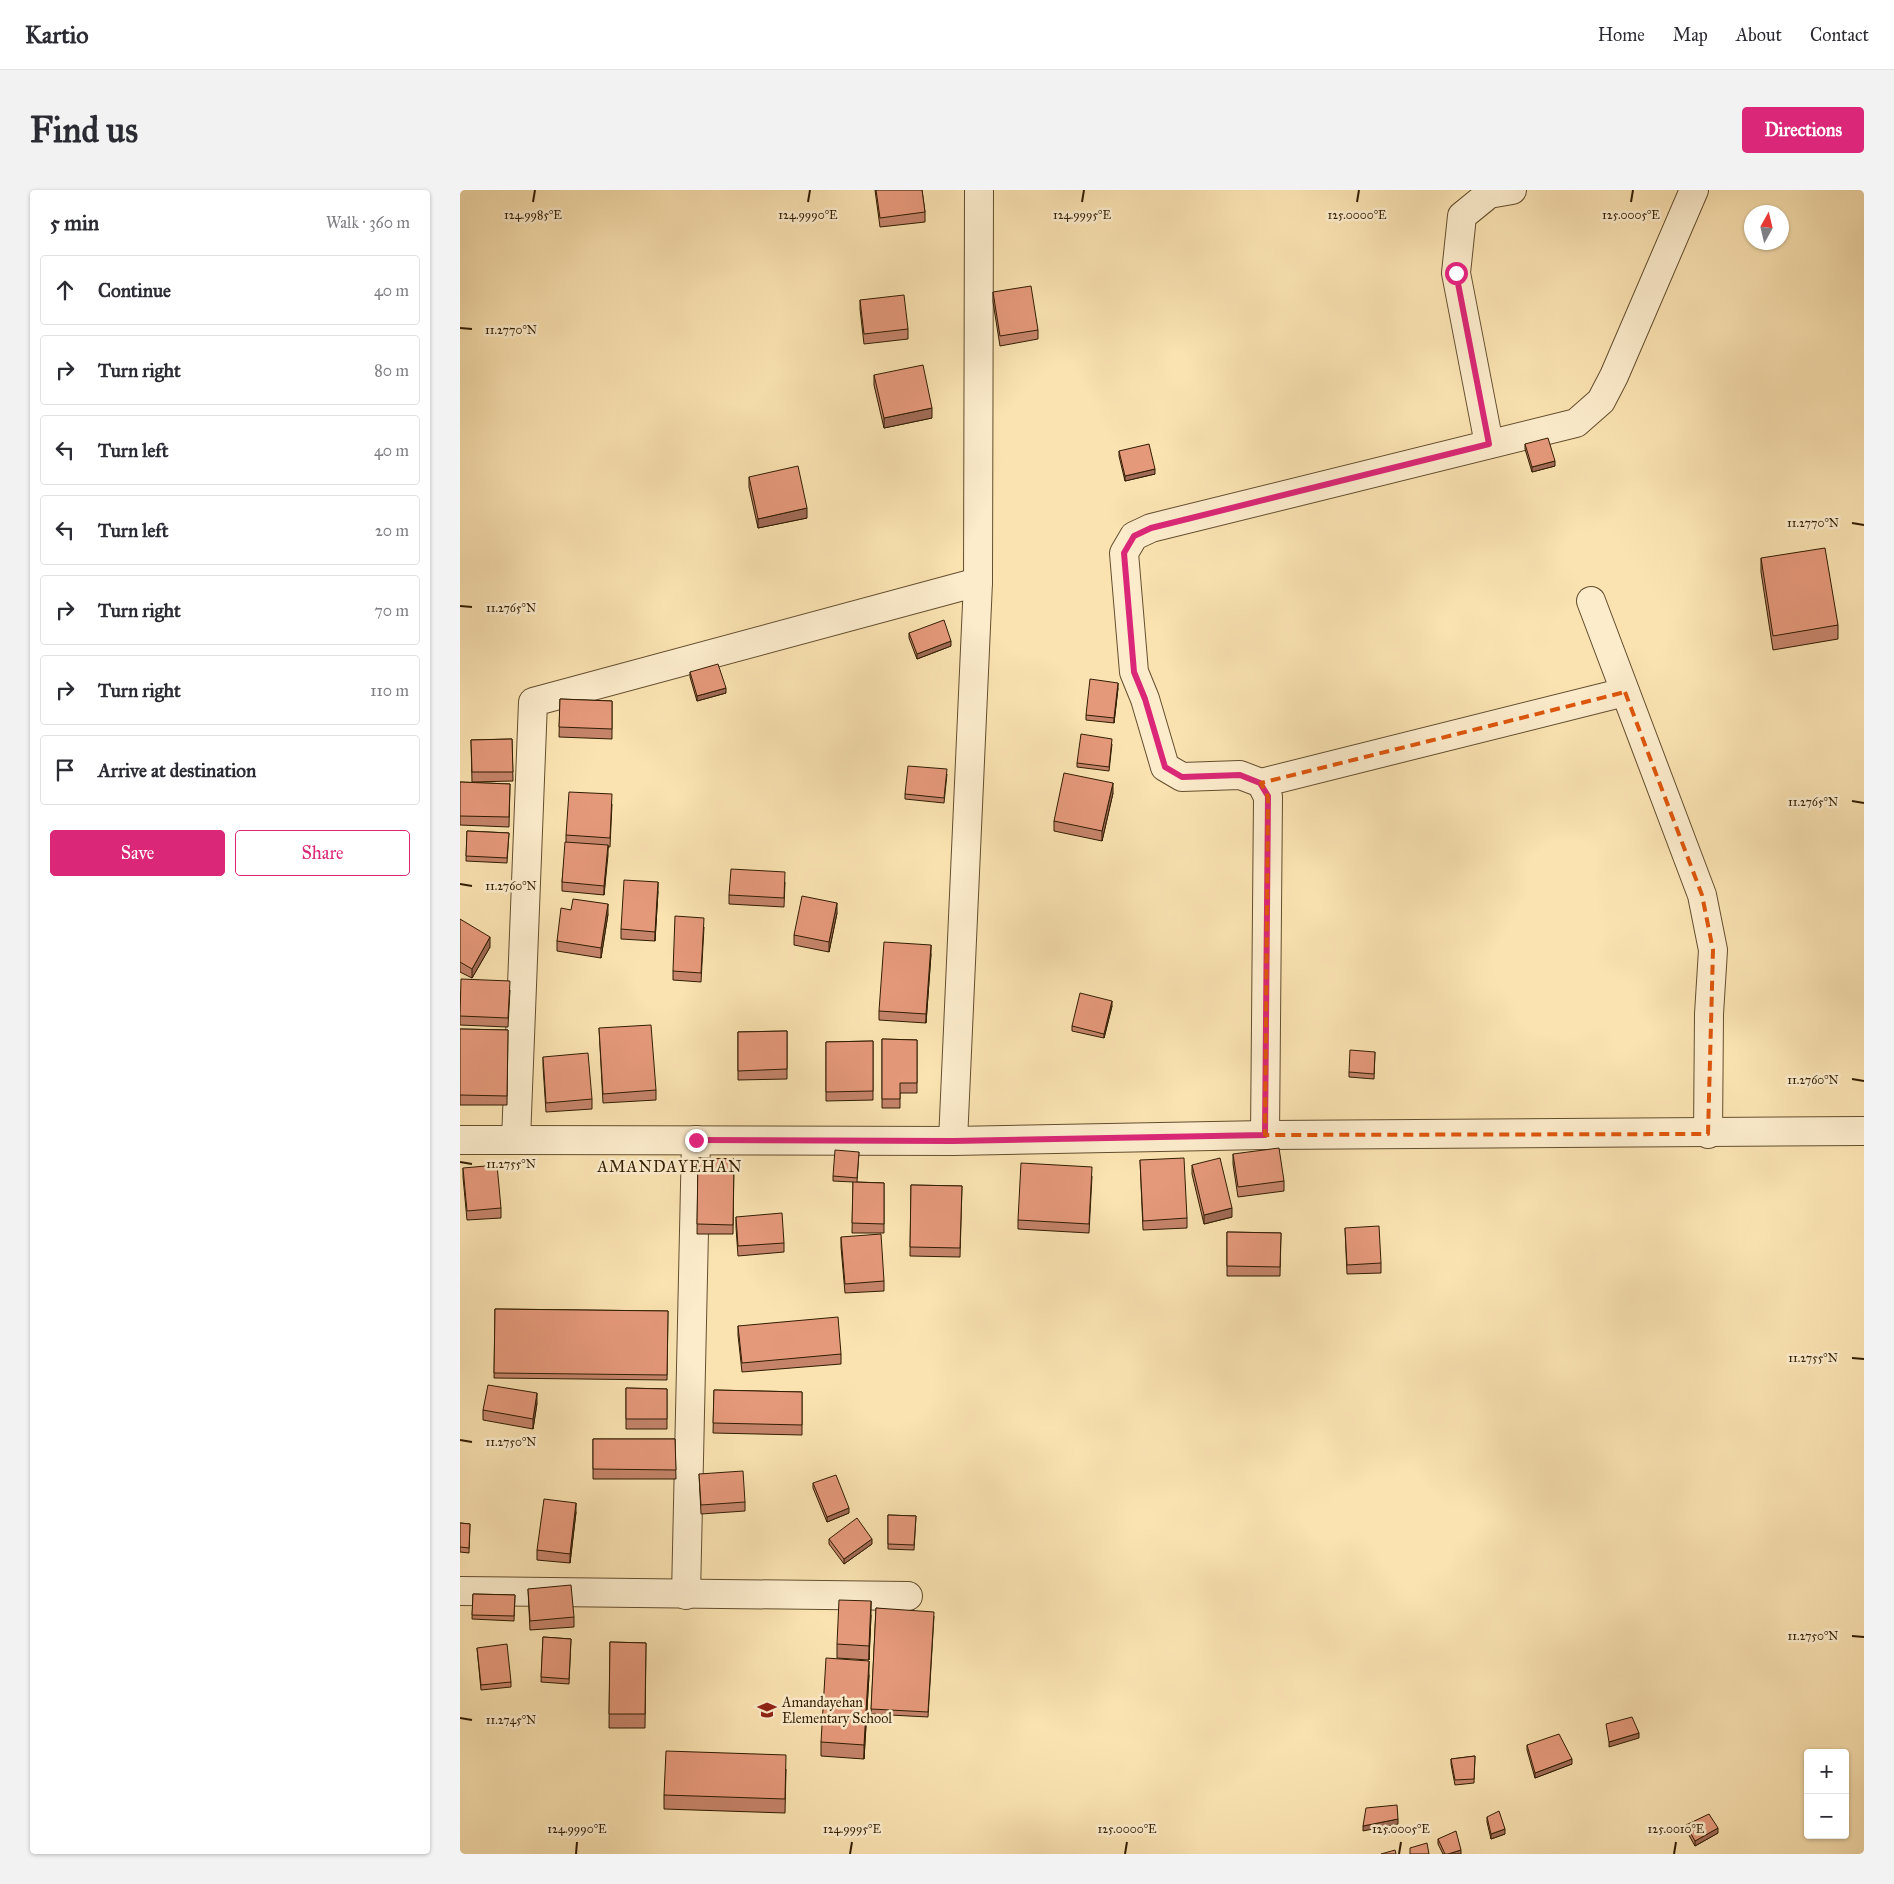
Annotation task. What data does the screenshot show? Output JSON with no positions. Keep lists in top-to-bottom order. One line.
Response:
{"districts":["AMANDAYEHAN"],"places":{"school or university":["Amandayehan Elementary School"]},"north":"top","page":{"header":"Kartio","nav":["Home","Map","About","Contact"],"buttons":["Directions",["Save","Share"]],"title":"Find us","heading":["5 min","Walk · 360 m"],"list":[["Continue","40 m"],["Turn right","80 m"],["Turn left","40 m"],["Turn left","20 m"],["Turn right","70 m"],["Turn right","110 m"],"Arrive at destination"],"map_buttons":["+","−"]},"coordinates":["124.9985°E","124.9990°E","124.9995°E","125.0000°E","125.0005°E","11.2770°N","11.2765°N","11.2760°N","11.2755°N","11.2750°N","11.2745°N","125.0010°E"]}
